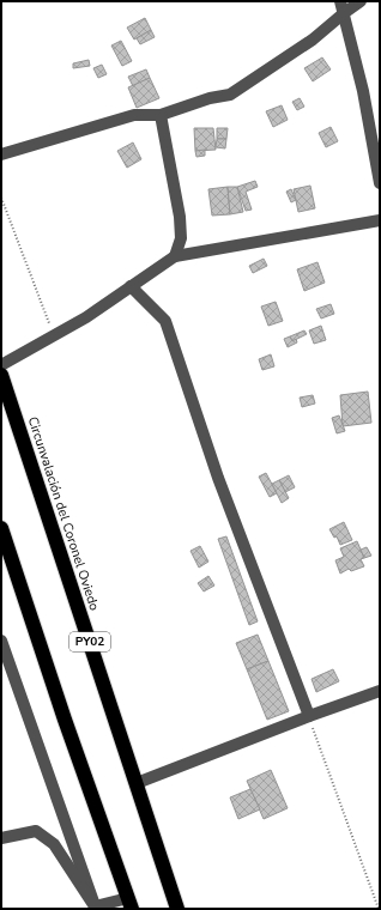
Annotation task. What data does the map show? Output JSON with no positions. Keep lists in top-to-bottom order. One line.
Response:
{"streets":{"highway":["Circunvalación del Coronel Oviedo","PY02"]}}
